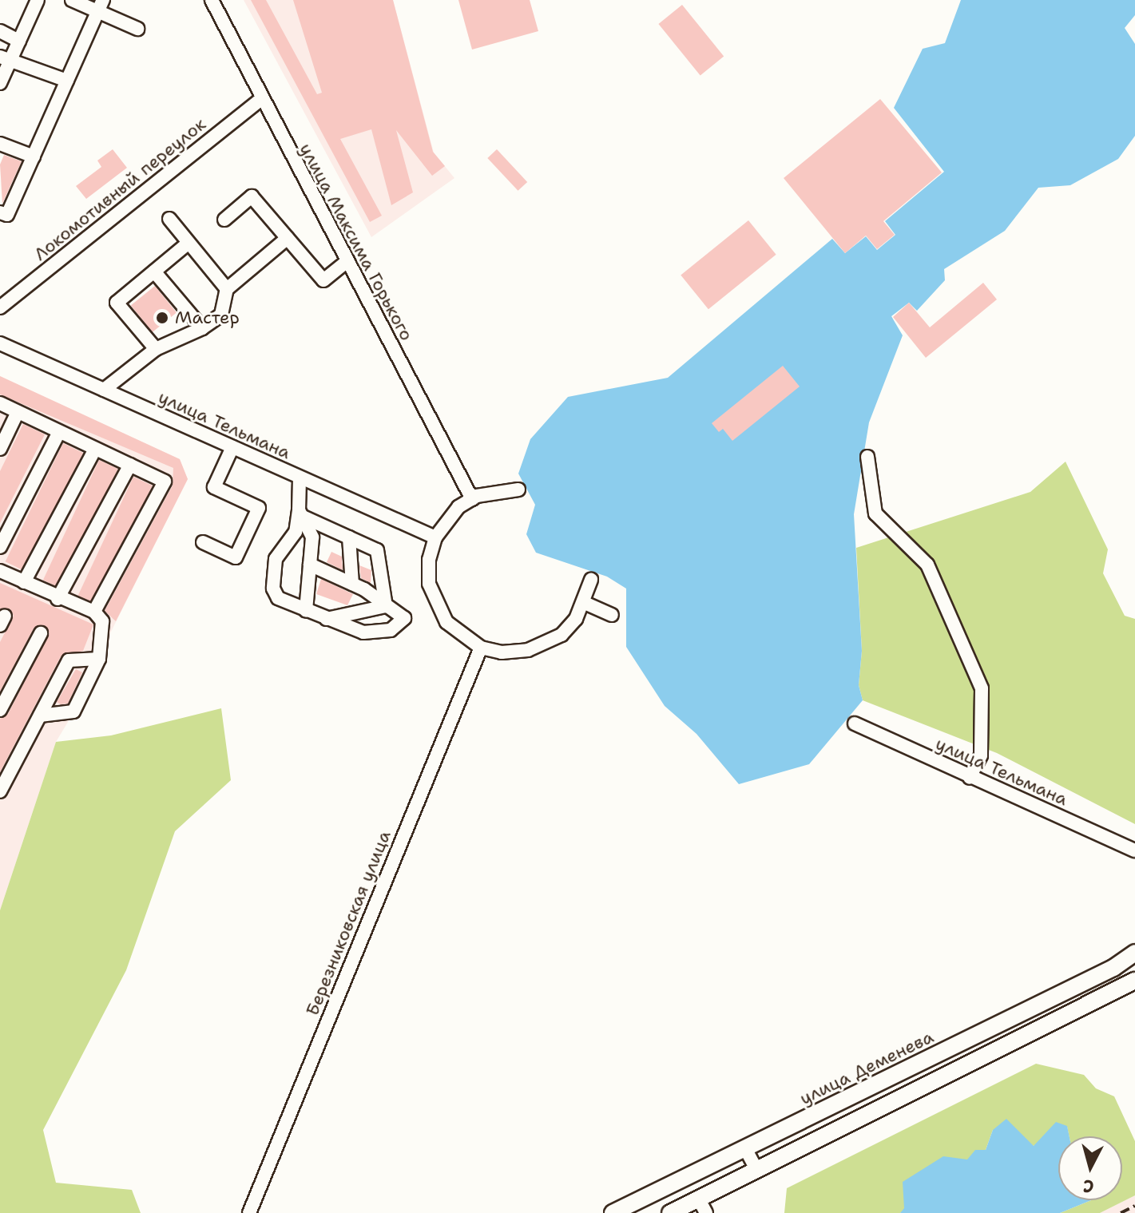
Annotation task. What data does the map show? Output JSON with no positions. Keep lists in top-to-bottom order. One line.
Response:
{"streets":{"main road":["улица Деменева"],"street":["Локомотивный переулок","улица Максима Горького","улица Тельмана","Березниковская улица"]},"crossings":[["Локомотивный переулок","улица Максима Горького"]],"places":["Мастер"],"north":"bottom"}
